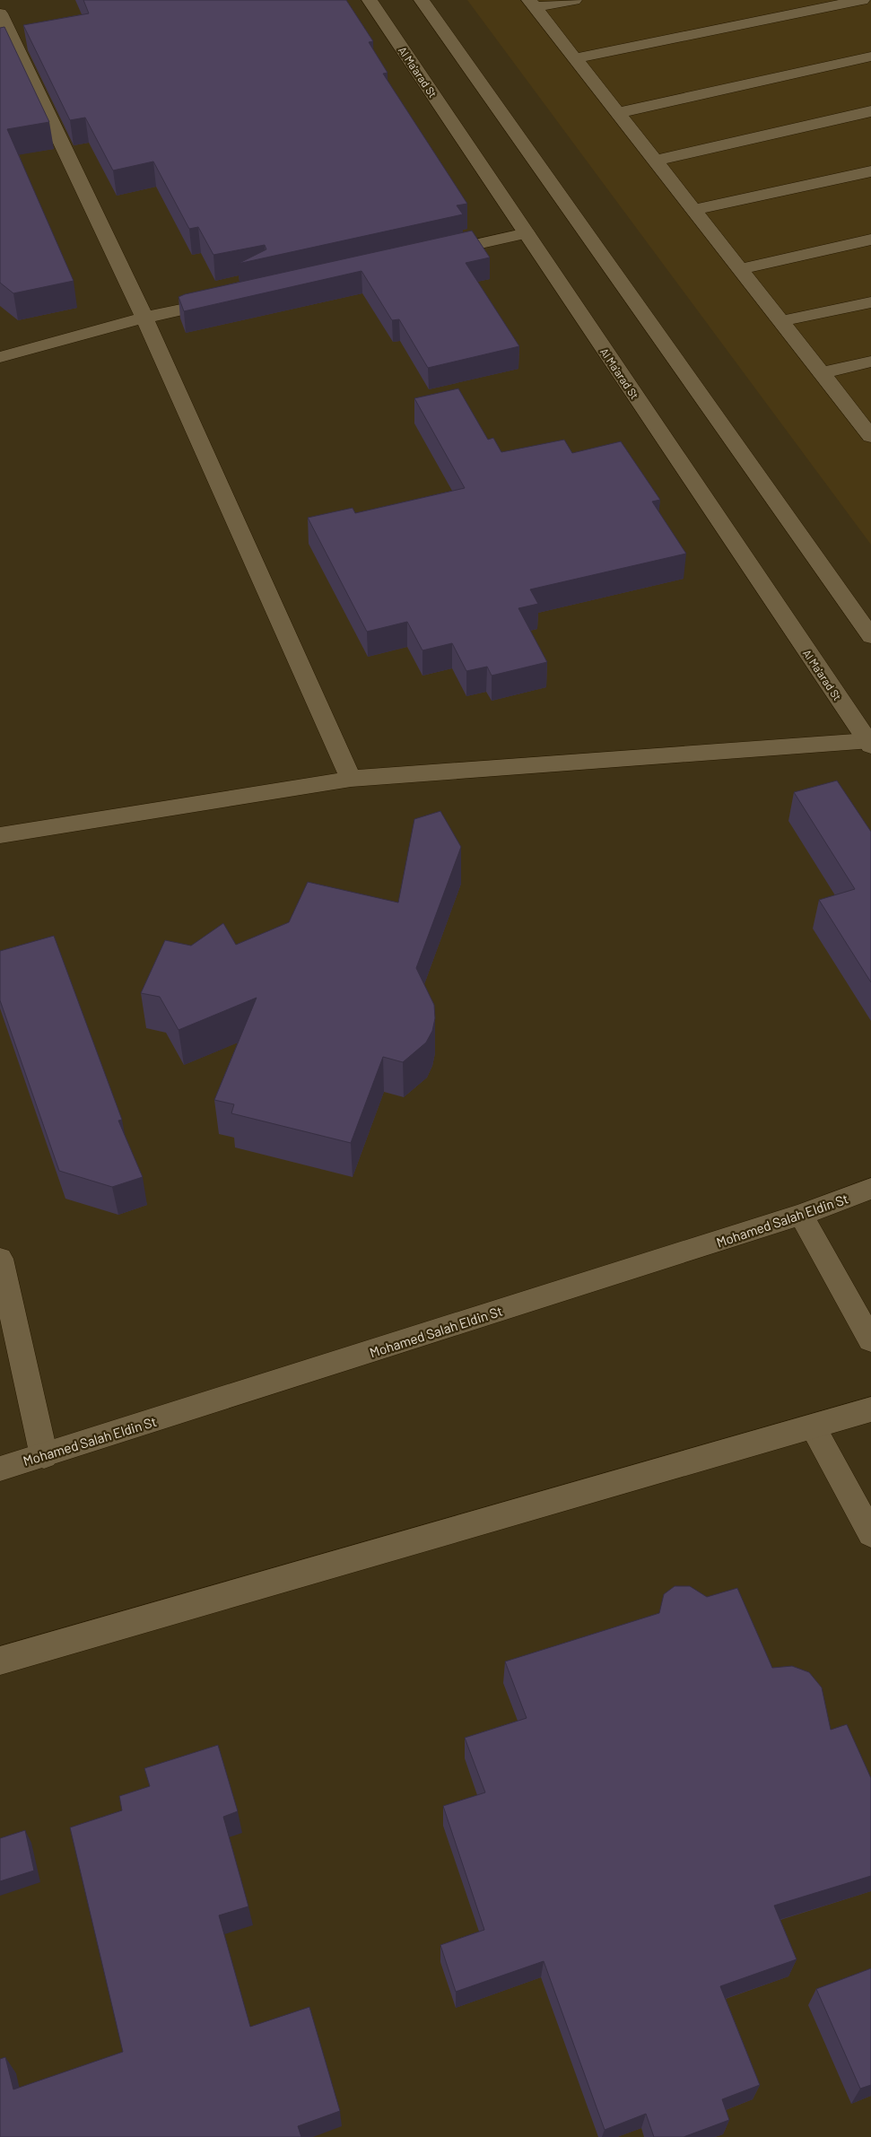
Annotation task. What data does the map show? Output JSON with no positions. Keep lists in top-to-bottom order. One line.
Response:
{"streets":{"main road":["Al Ma'arad St","Mohamed Salah Eldin St"]}}
